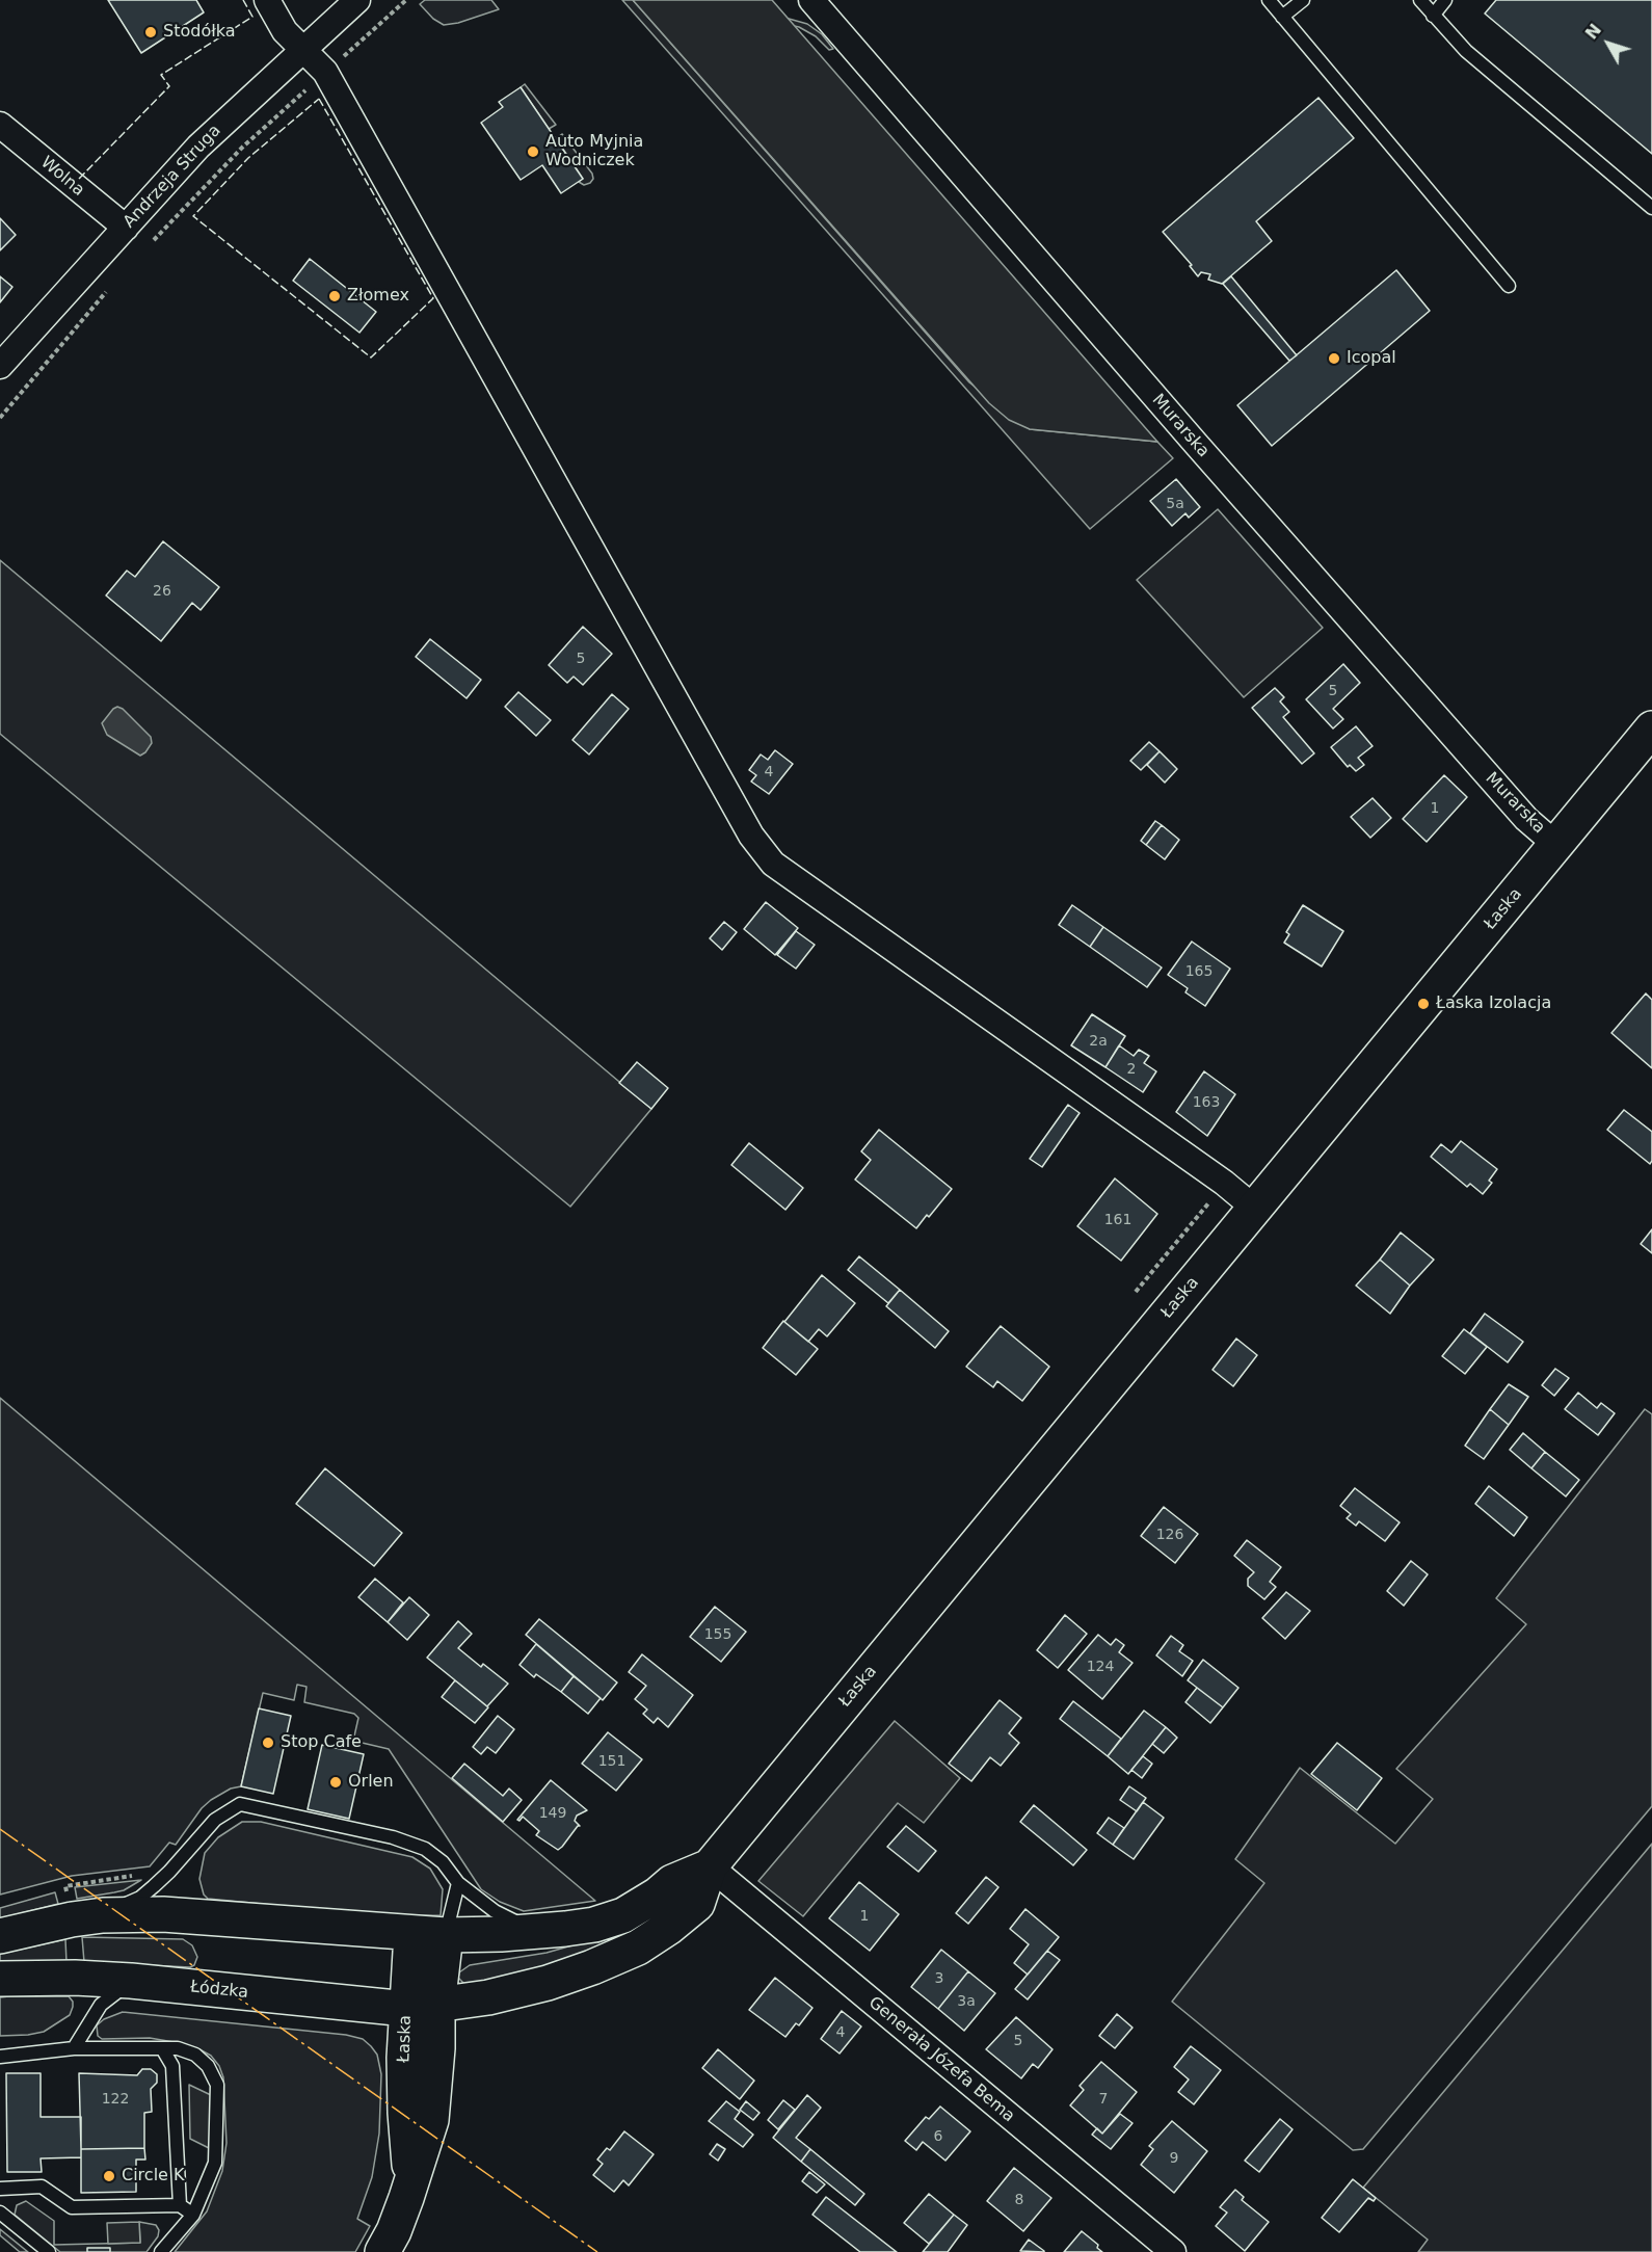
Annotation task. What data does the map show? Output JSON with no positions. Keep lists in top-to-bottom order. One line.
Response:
{"streets":{"main road":["Łaska","Łódzka"],"street":["Wolna","Andrzeja Struga","Murarska","Generała Józefa Bema"]},"crossings":[["Wolna","Andrzeja Struga"],["Murarska","Łaska"],["Łaska","Łódzka"],["Łaska","Generała Józefa Bema"]],"places":["Stodółka","Auto Myjnia Wodniczek","Złomex","Icopal","Łaska Izolacja","Stop Cafe","Orlen","Circle K"],"house_numbers":["5a","26","5","5","4","1","165","2a","2","163","161","126","155","124","151","149","1","3","3a","4","5","122","7","6","9","8"],"north":"top left"}
